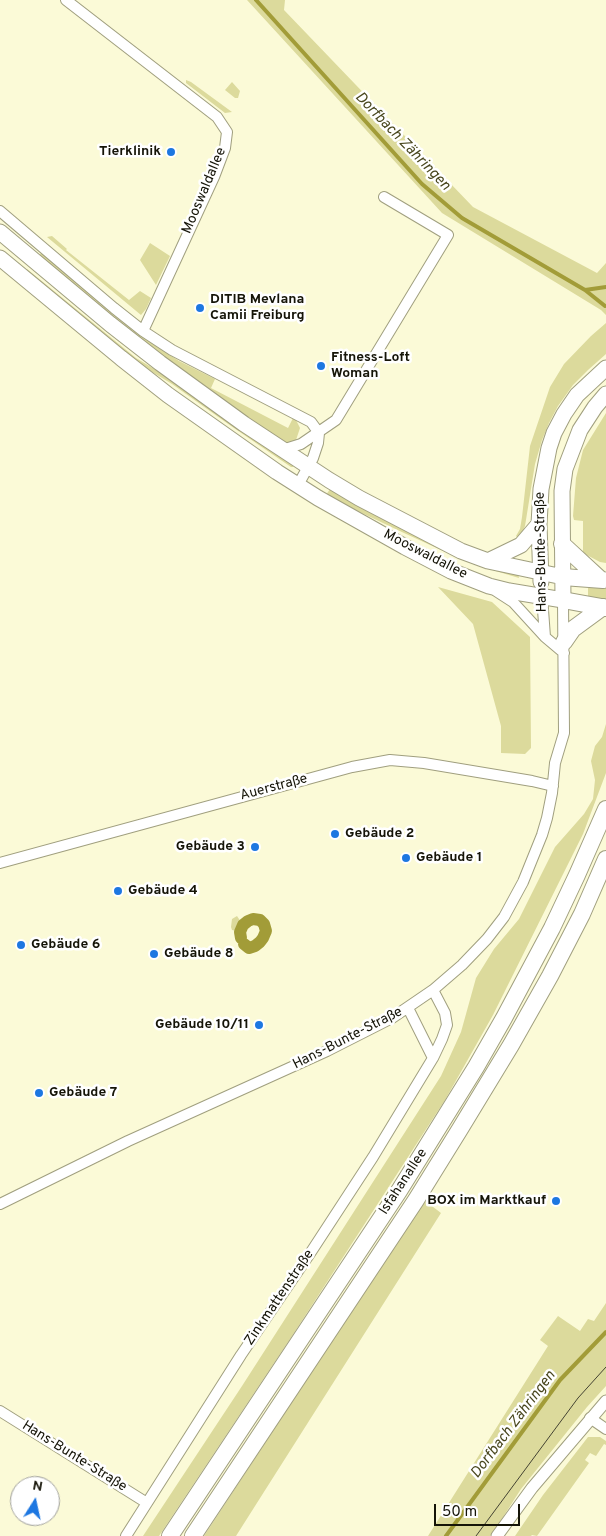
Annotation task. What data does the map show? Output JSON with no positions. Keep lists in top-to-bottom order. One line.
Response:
{"streets":{"highway":["Isfahanallee"],"main road":["Mooswaldallee","Hans-Bunte-Straße"],"street":["Auerstraße","Zinkmattenstraße"]},"crossings":[["Mooswaldallee","Hans-Bunte-Straße"],["Hans-Bunte-Straße","Auerstraße"],["Hans-Bunte-Straße","Zinkmattenstraße"]],"water":["Dorfbach Zähringen"],"places":["Tierklinik","DITIB Mevlana Camii Freiburg","Fitness-Loft Woman","Gebäude 2","Gebäude 3","Gebäude 1","Gebäude 4","Gebäude 6","Gebäude 8","Gebäude 10/11","Gebäude 7","BOX im Marktkauf"],"scale_bar":"50 m","north":"top"}
